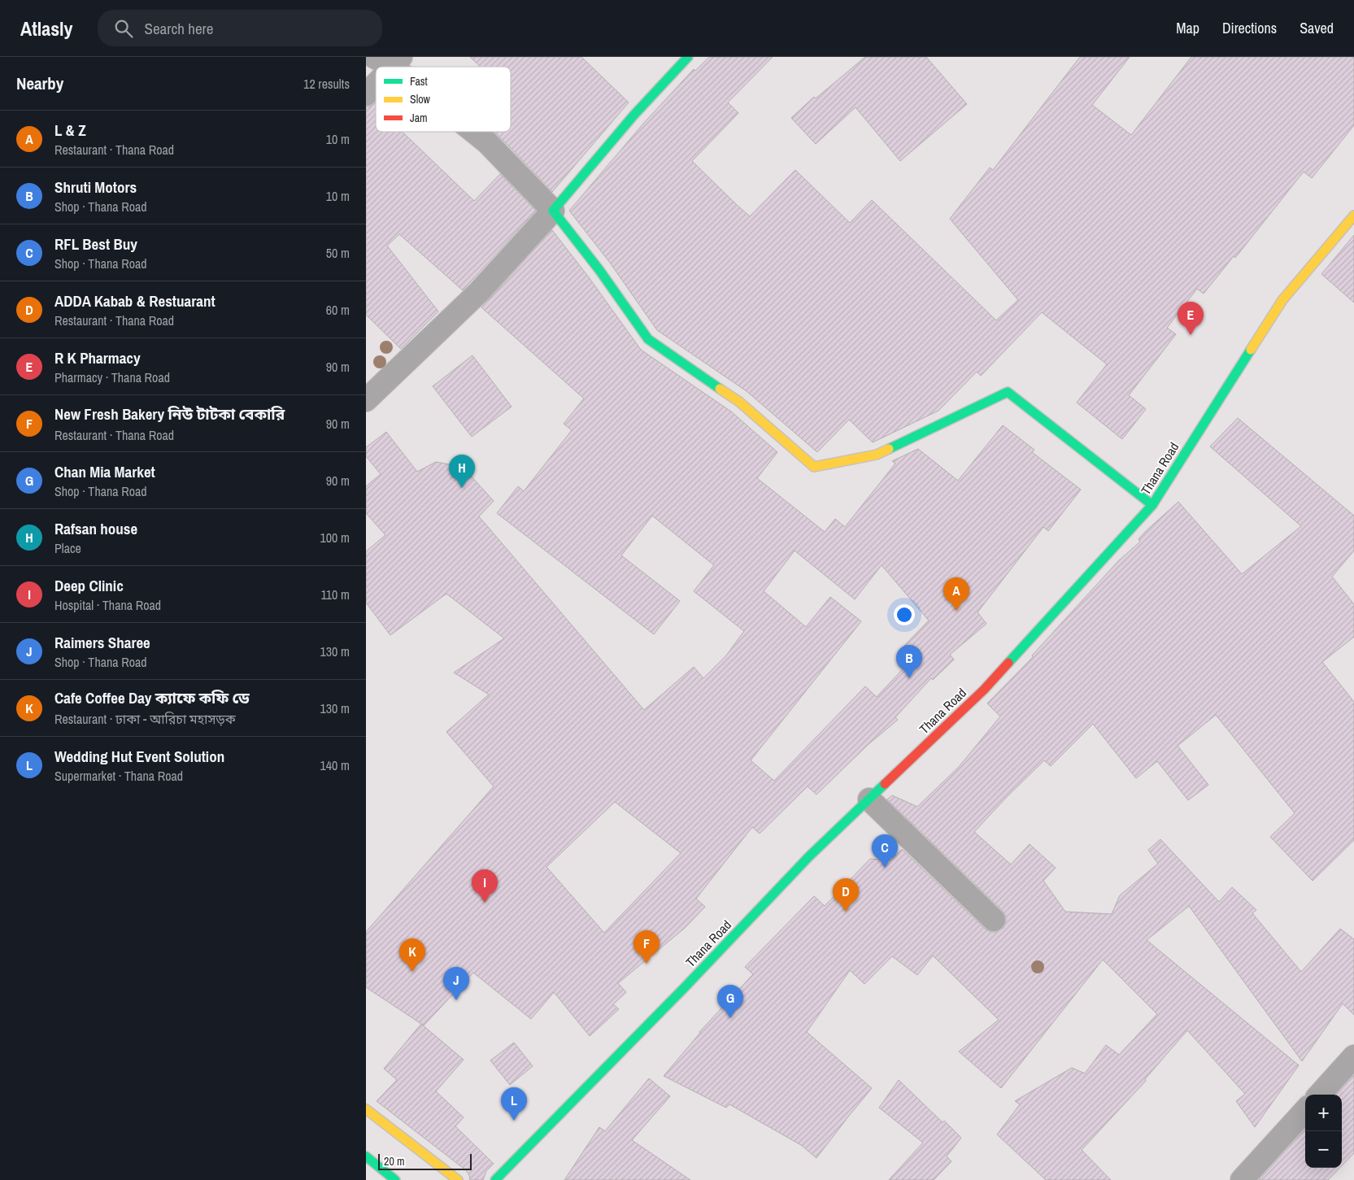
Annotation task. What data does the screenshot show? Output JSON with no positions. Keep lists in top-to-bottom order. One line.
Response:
{"streets":{"main road":["Thana Road"]},"legend":["Fast","Slow","Jam"],"scale_bar":"20 m","page":{"header":"Atlasly","search":"Search here","nav":["Map","Directions","Saved"],"heading":["Nearby","12 results"],"list":[{"mark":"A","name":"L & Z","note":"Restaurant · Thana Road","value":"10 m"},{"mark":"B","name":"Shruti Motors","note":"Shop · Thana Road","value":"10 m"},{"mark":"C","name":"RFL Best Buy","note":"Shop · Thana Road","value":"50 m"},{"mark":"D","name":"ADDA Kabab & Restuarant","note":"Restaurant · Thana Road","value":"60 m"},{"mark":"E","name":"R K Pharmacy","note":"Pharmacy · Thana Road","value":"90 m"},{"mark":"F","name":"New Fresh Bakery নিউ টাটকা বেকারি","note":"Restaurant · Thana Road","value":"90 m"},{"mark":"G","name":"Chan Mia Market","note":"Shop · Thana Road","value":"90 m"},{"mark":"H","name":"Rafsan house","note":"Place","value":"100 m"},{"mark":"I","name":"Deep Clinic","note":"Hospital · Thana Road","value":"110 m"},{"mark":"J","name":"Raimers Sharee","note":"Shop · Thana Road","value":"130 m"},{"mark":"K","name":"Cafe Coffee Day ক্যাফে কফি ডে","note":"Restaurant · ঢাকা - আরিচা মহাসড়ক","value":"130 m"},{"mark":"L","name":"Wedding Hut Event Solution","note":"Supermarket · Thana Road","value":"140 m"}],"pins":["E","H","A","B","C","I","D","F","K","J","G","L"],"map_buttons":["+","−"],"scale":"20 m"}}
